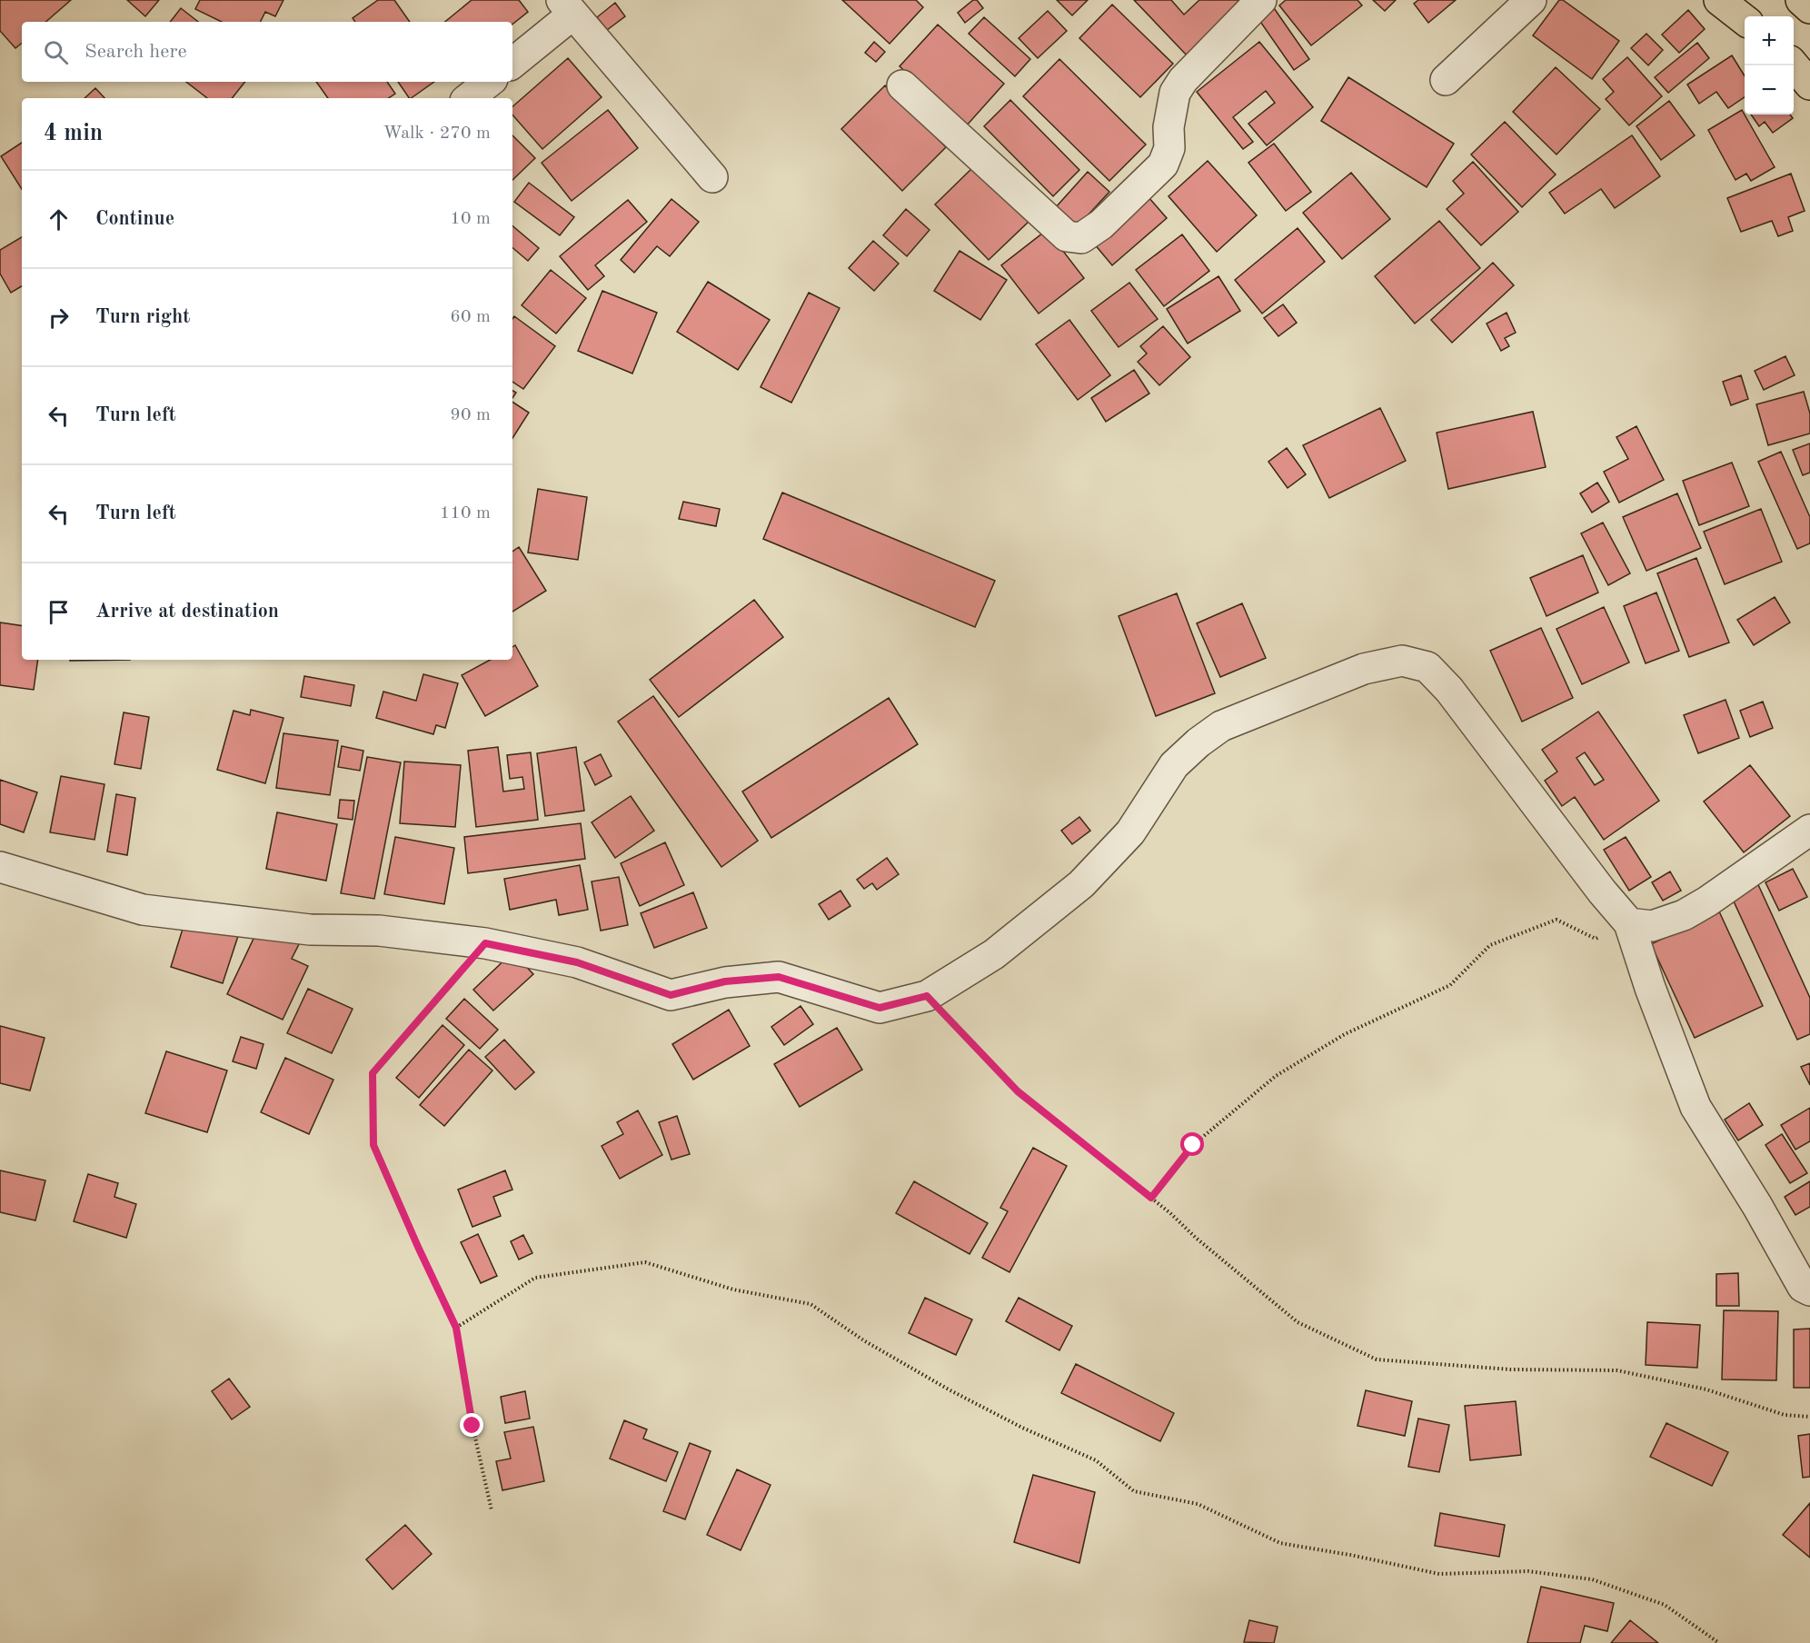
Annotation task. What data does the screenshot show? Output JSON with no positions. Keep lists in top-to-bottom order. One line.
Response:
{"page":{"map_buttons":["+","−"],"search":"Search here","heading":["4 min","Walk · 270 m"],"list":[["Continue","10 m"],["Turn right","60 m"],["Turn left","90 m"],["Turn left","110 m"],"Arrive at destination"]}}
